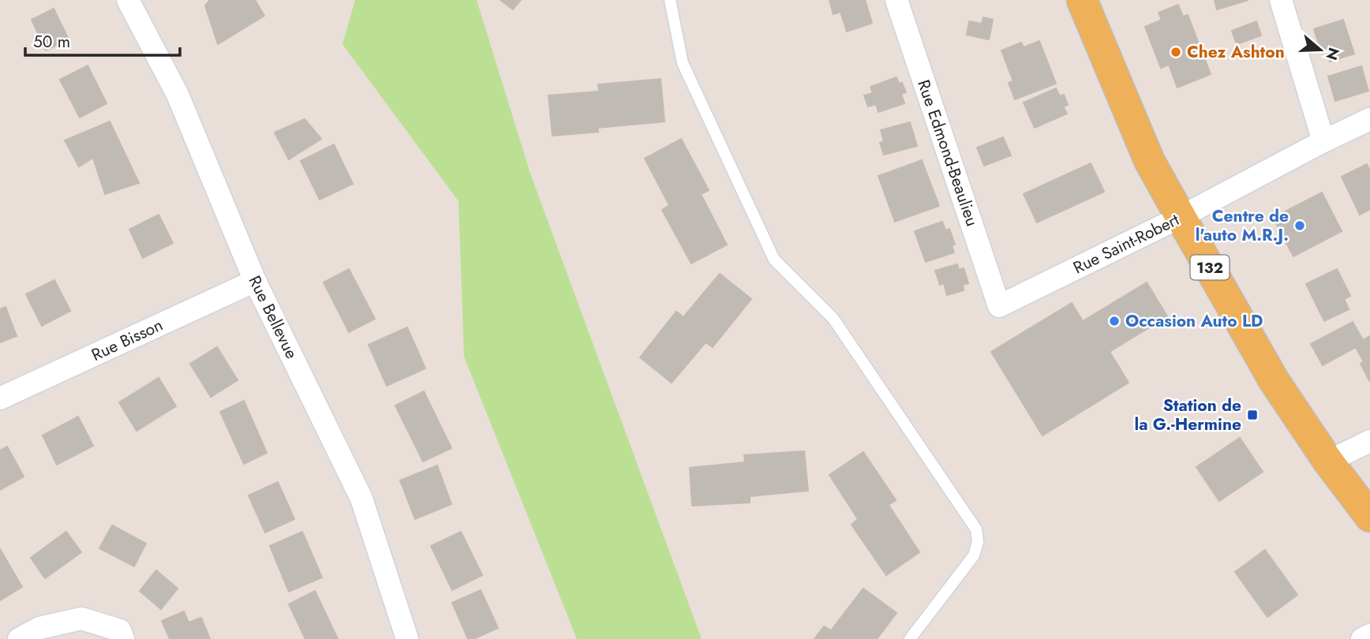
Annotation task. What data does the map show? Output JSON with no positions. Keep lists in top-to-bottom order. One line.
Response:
{"streets":{"main road":["132"],"street":["Rue Edmond-Beaulieu","Rue Saint-Robert","Rue Bellevue","Rue Bisson"]},"crossings":[["Rue Edmond-Beaulieu","Rue Saint-Robert"],["Rue Saint-Robert","132"],["Rue Bellevue","Rue Bisson"]],"places":{"other":["Chez Ashton","Centre de l'auto M.R.J.","Occasion Auto LD"],"transit":["Station de la G.-Hermine"]},"scale_bar":"50 m","north":"right"}
